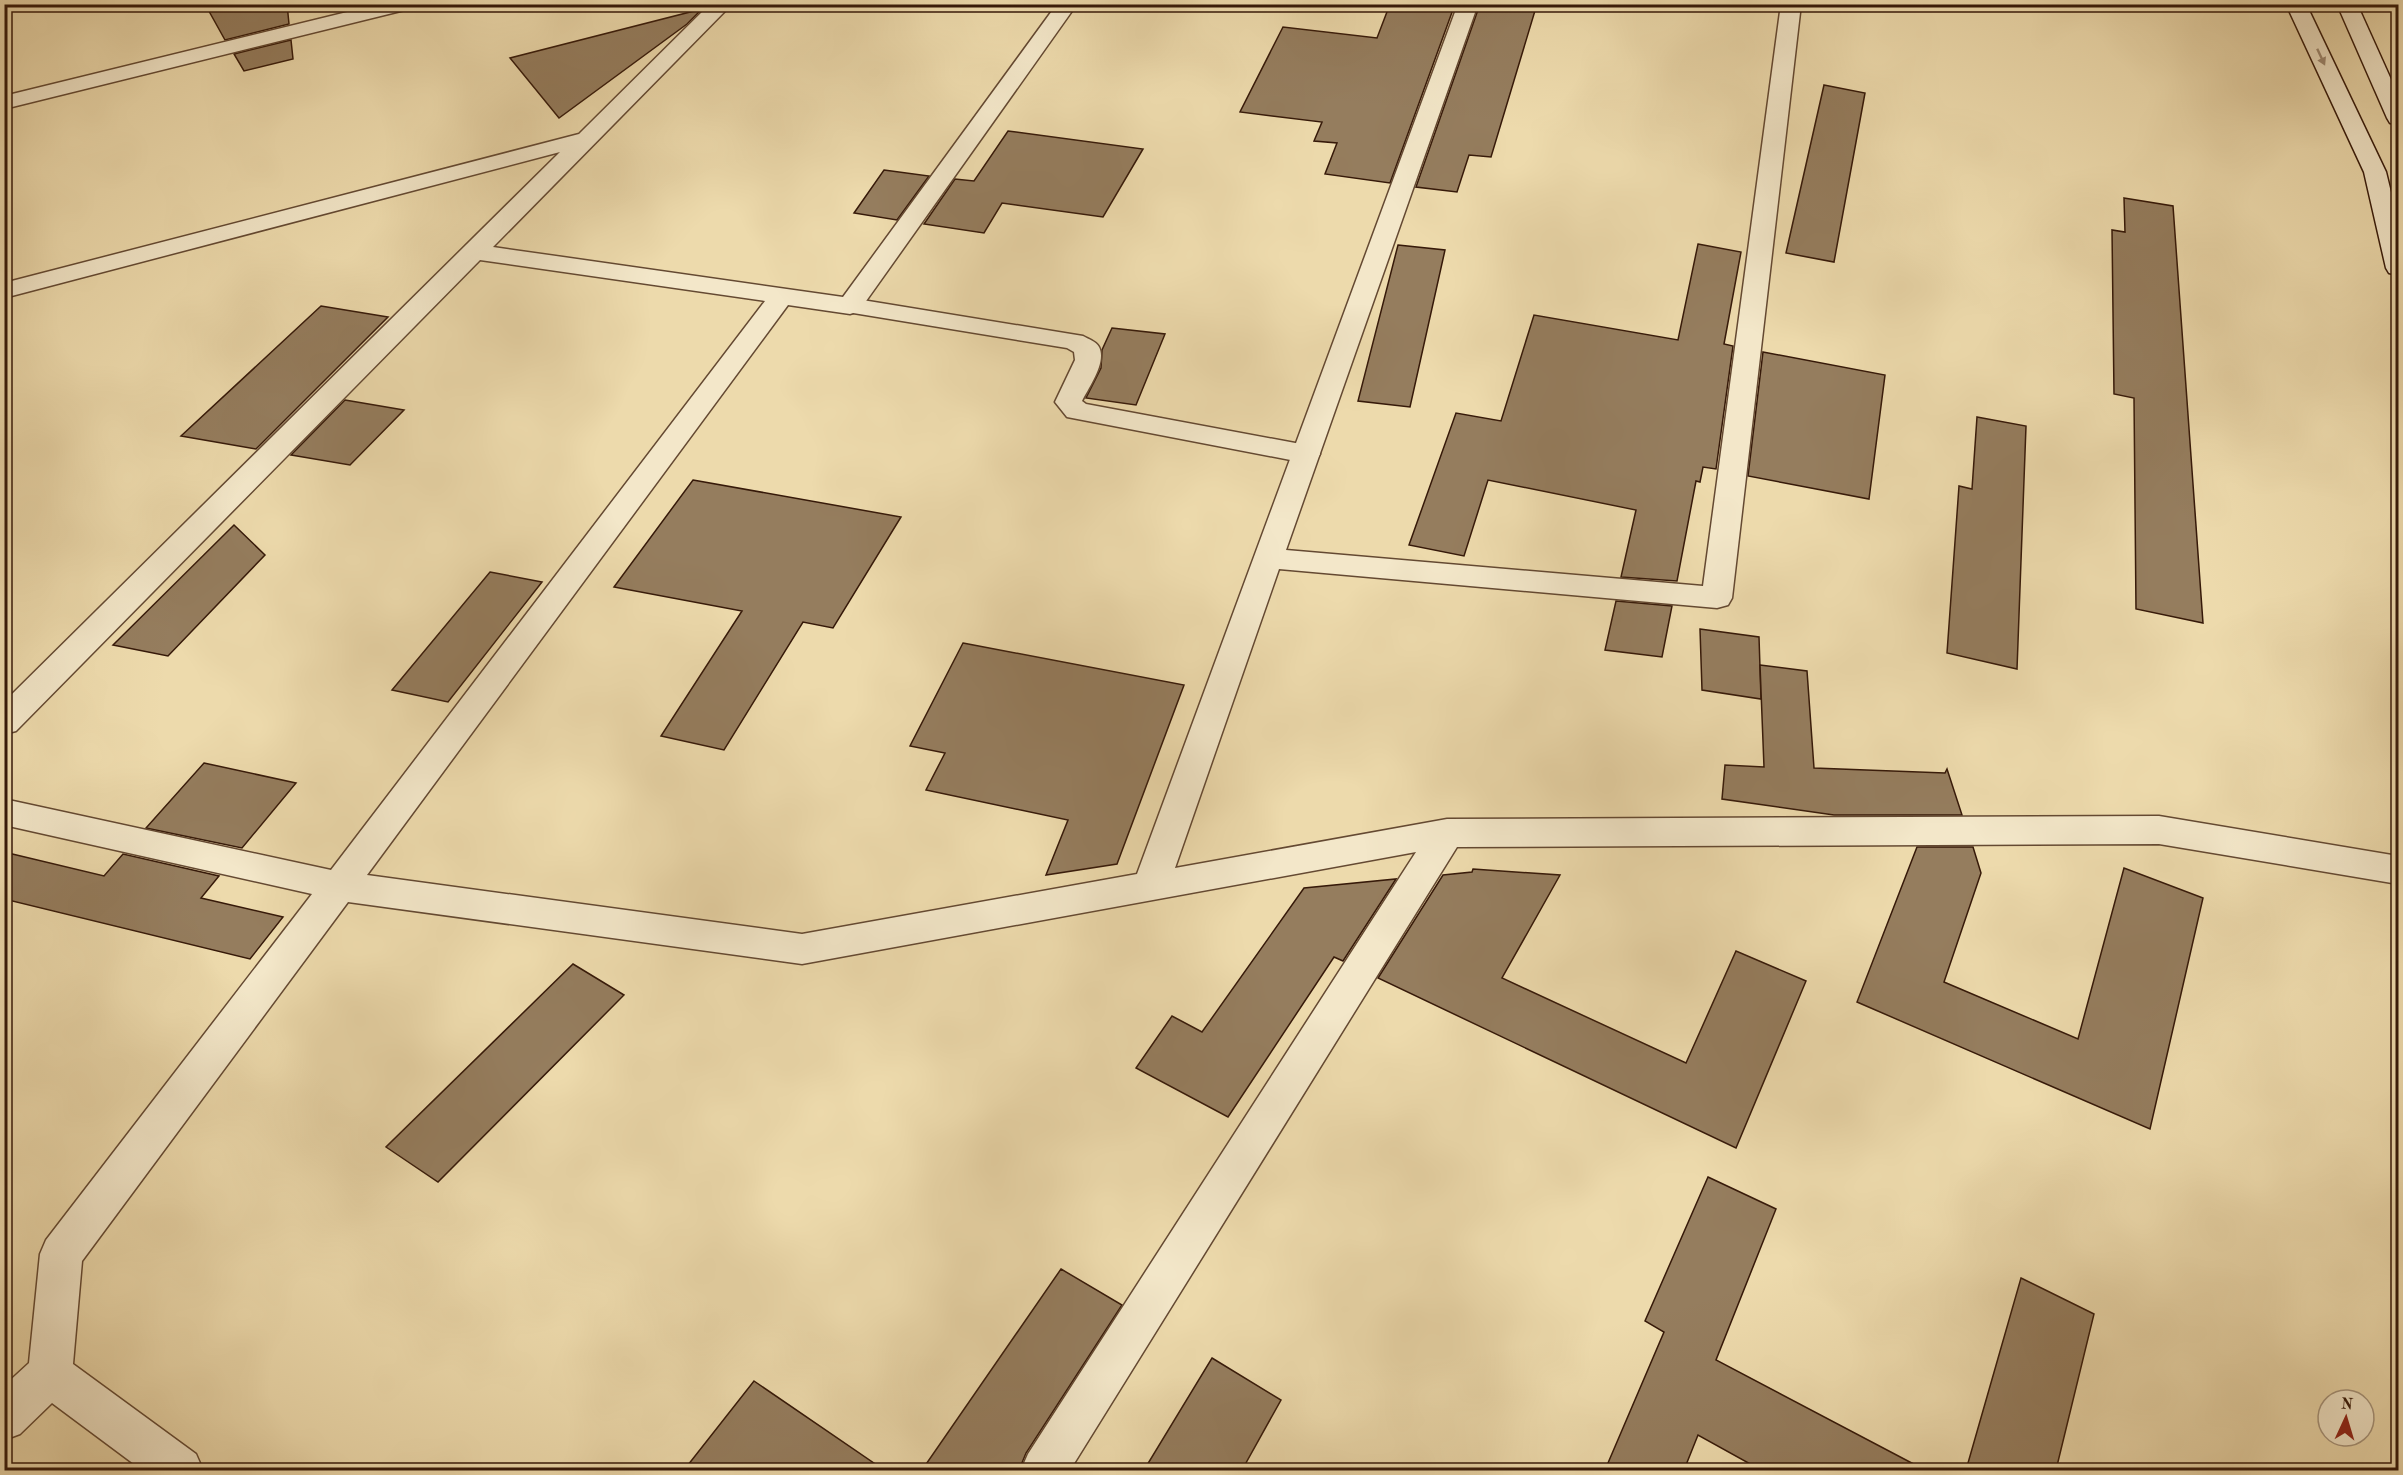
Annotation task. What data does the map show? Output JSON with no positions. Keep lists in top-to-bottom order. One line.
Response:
{"north":"top"}
